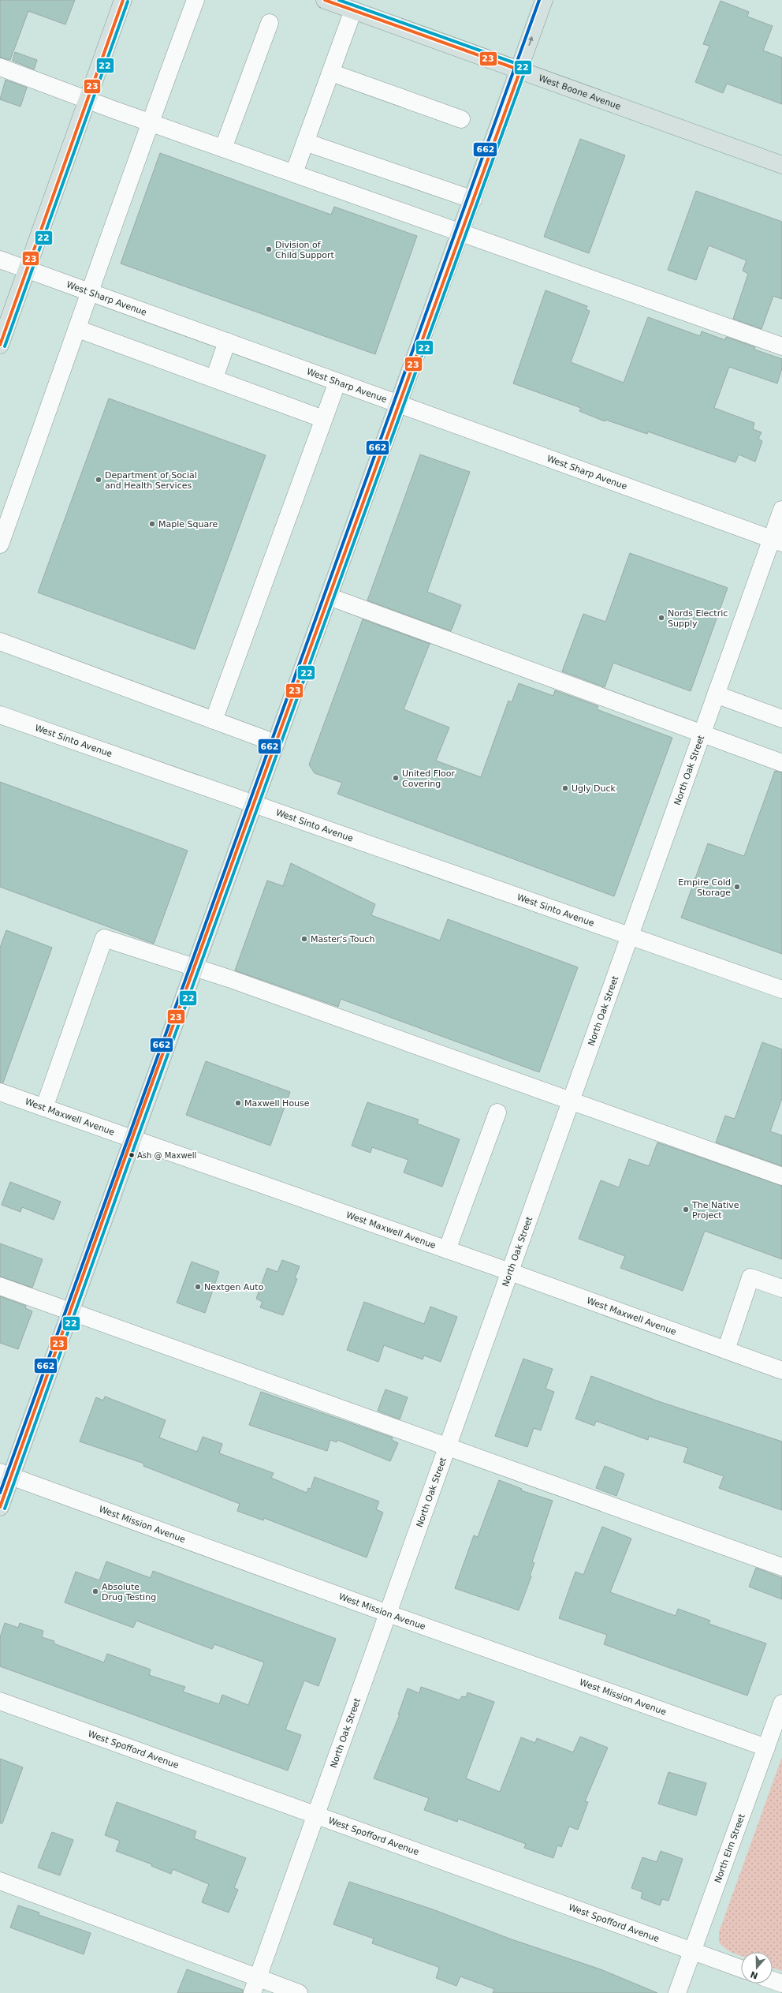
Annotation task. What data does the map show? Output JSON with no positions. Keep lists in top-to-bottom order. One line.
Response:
{"streets":{"main road":["West Boone Avenue"],"street":["West Sharp Avenue","West Sinto Avenue","North Oak Street","West Maxwell Avenue","West Mission Avenue","West Spofford Avenue","North Elm Street"]},"crossings":[["West Sharp Avenue","North Oak Street"],["West Sinto Avenue","North Oak Street"],["North Oak Street","West Maxwell Avenue"],["North Oak Street","West Mission Avenue"],["North Oak Street","West Spofford Avenue"],["West Mission Avenue","North Elm Street"],["West Spofford Avenue","North Elm Street"]],"places":["Division of Child Support","Department of Social and Health Services","Maple Square","Nords Electric Supply","United Floor Covering","Ugly Duck","Empire Cold Storage","Master's Touch","Maxwell House","Ash @ Maxwell","The Native Project","Nextgen Auto","Absolute Drug Testing"],"lines":["transit line 23","transit line 22","transit line 662"],"north":"bottom"}
